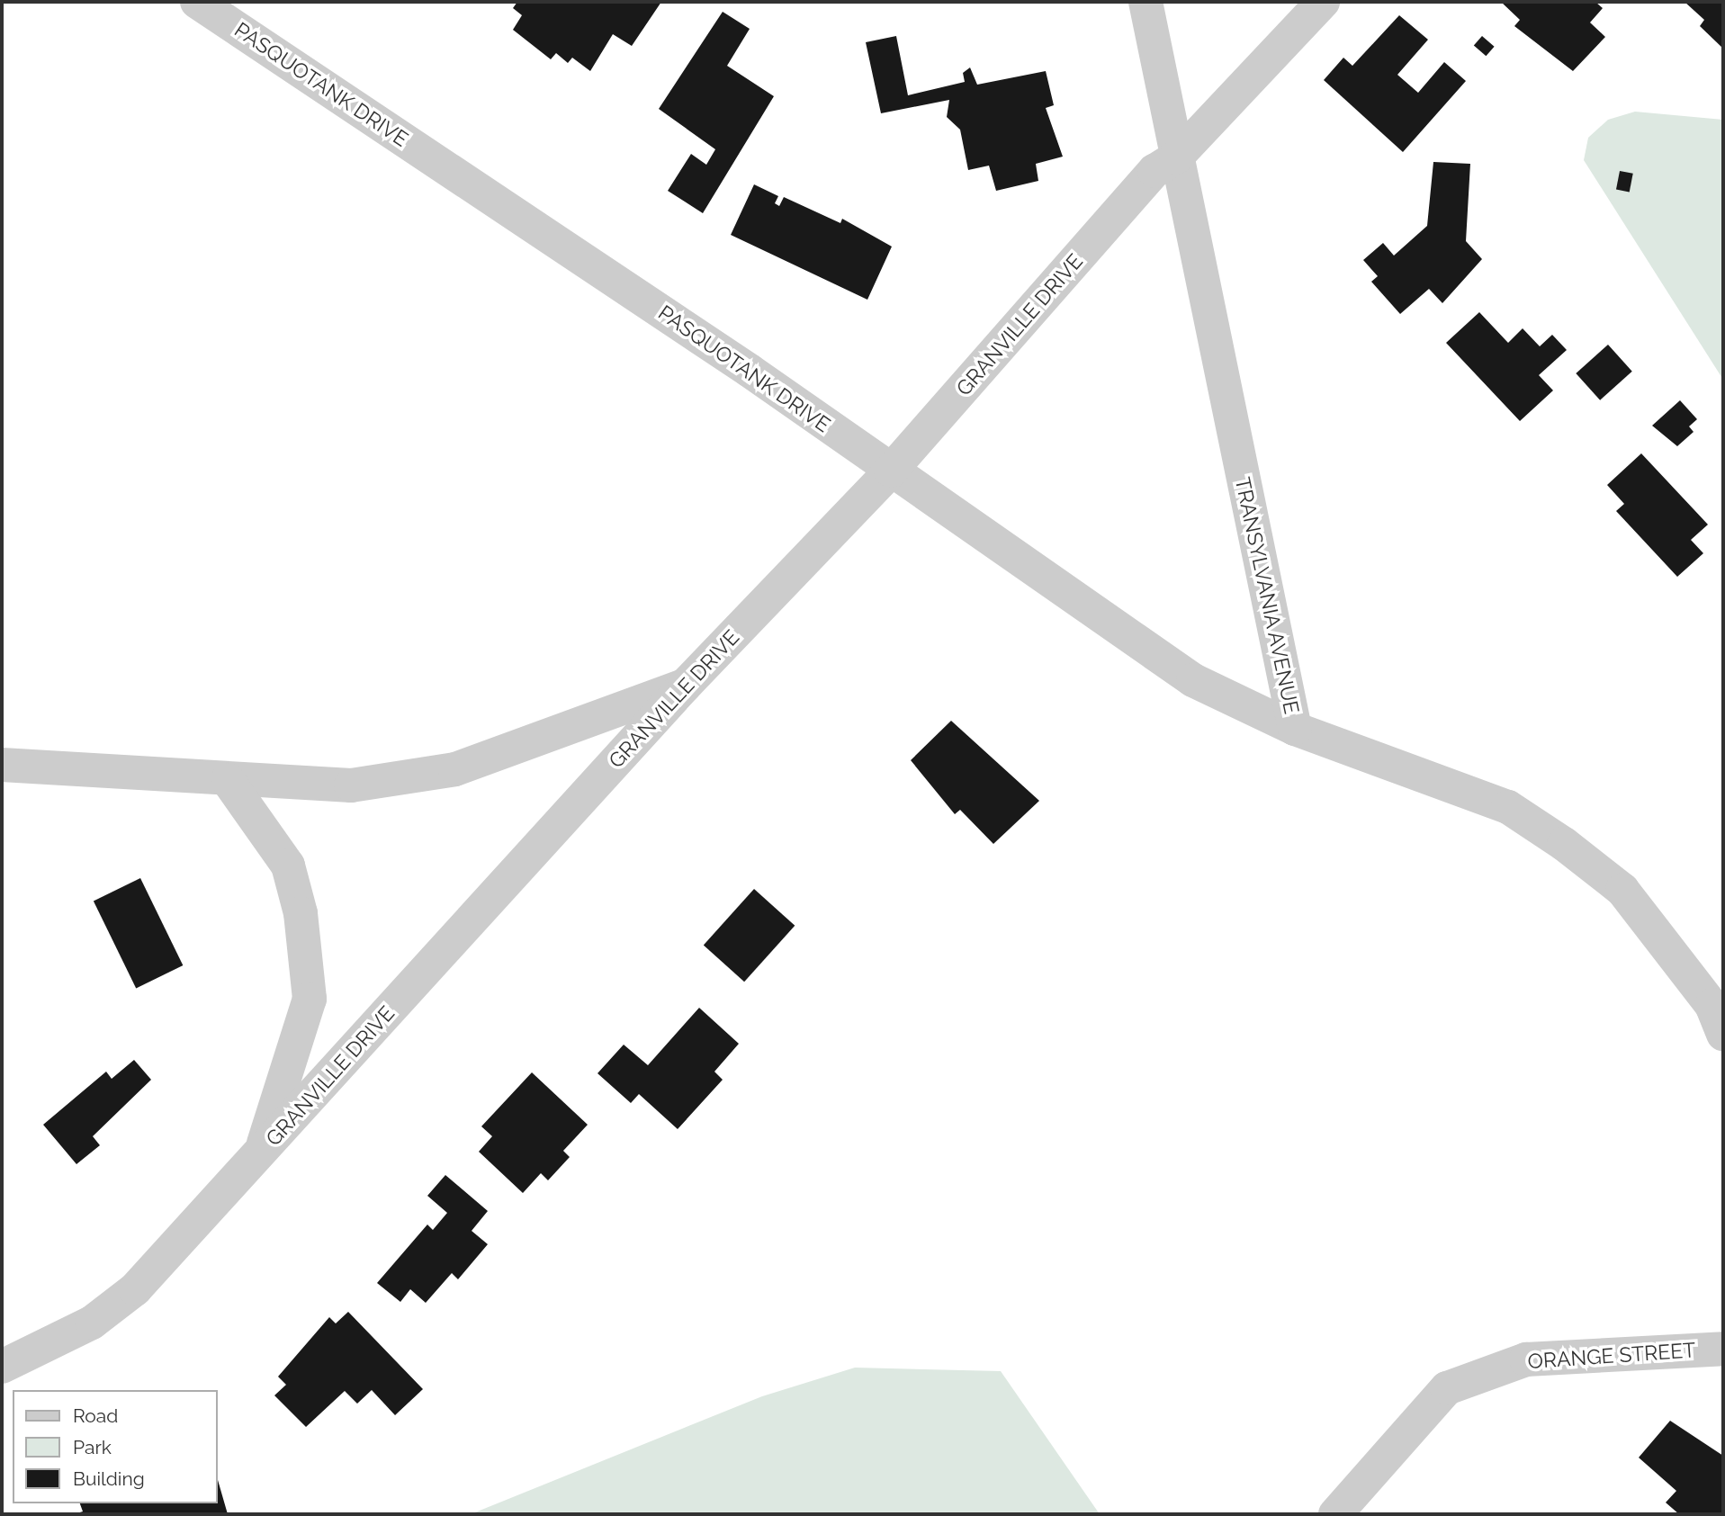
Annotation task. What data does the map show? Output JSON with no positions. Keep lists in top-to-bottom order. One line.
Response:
{"streets":{"street":["PASQUOTANK DRIVE","GRANVILLE DRIVE","TRANSYLVANIA AVENUE","ORANGE STREET"]},"crossings":[["PASQUOTANK DRIVE","GRANVILLE DRIVE"],["PASQUOTANK DRIVE","TRANSYLVANIA AVENUE"],["GRANVILLE DRIVE","TRANSYLVANIA AVENUE"]],"legend":["Road","Park","Building"]}
